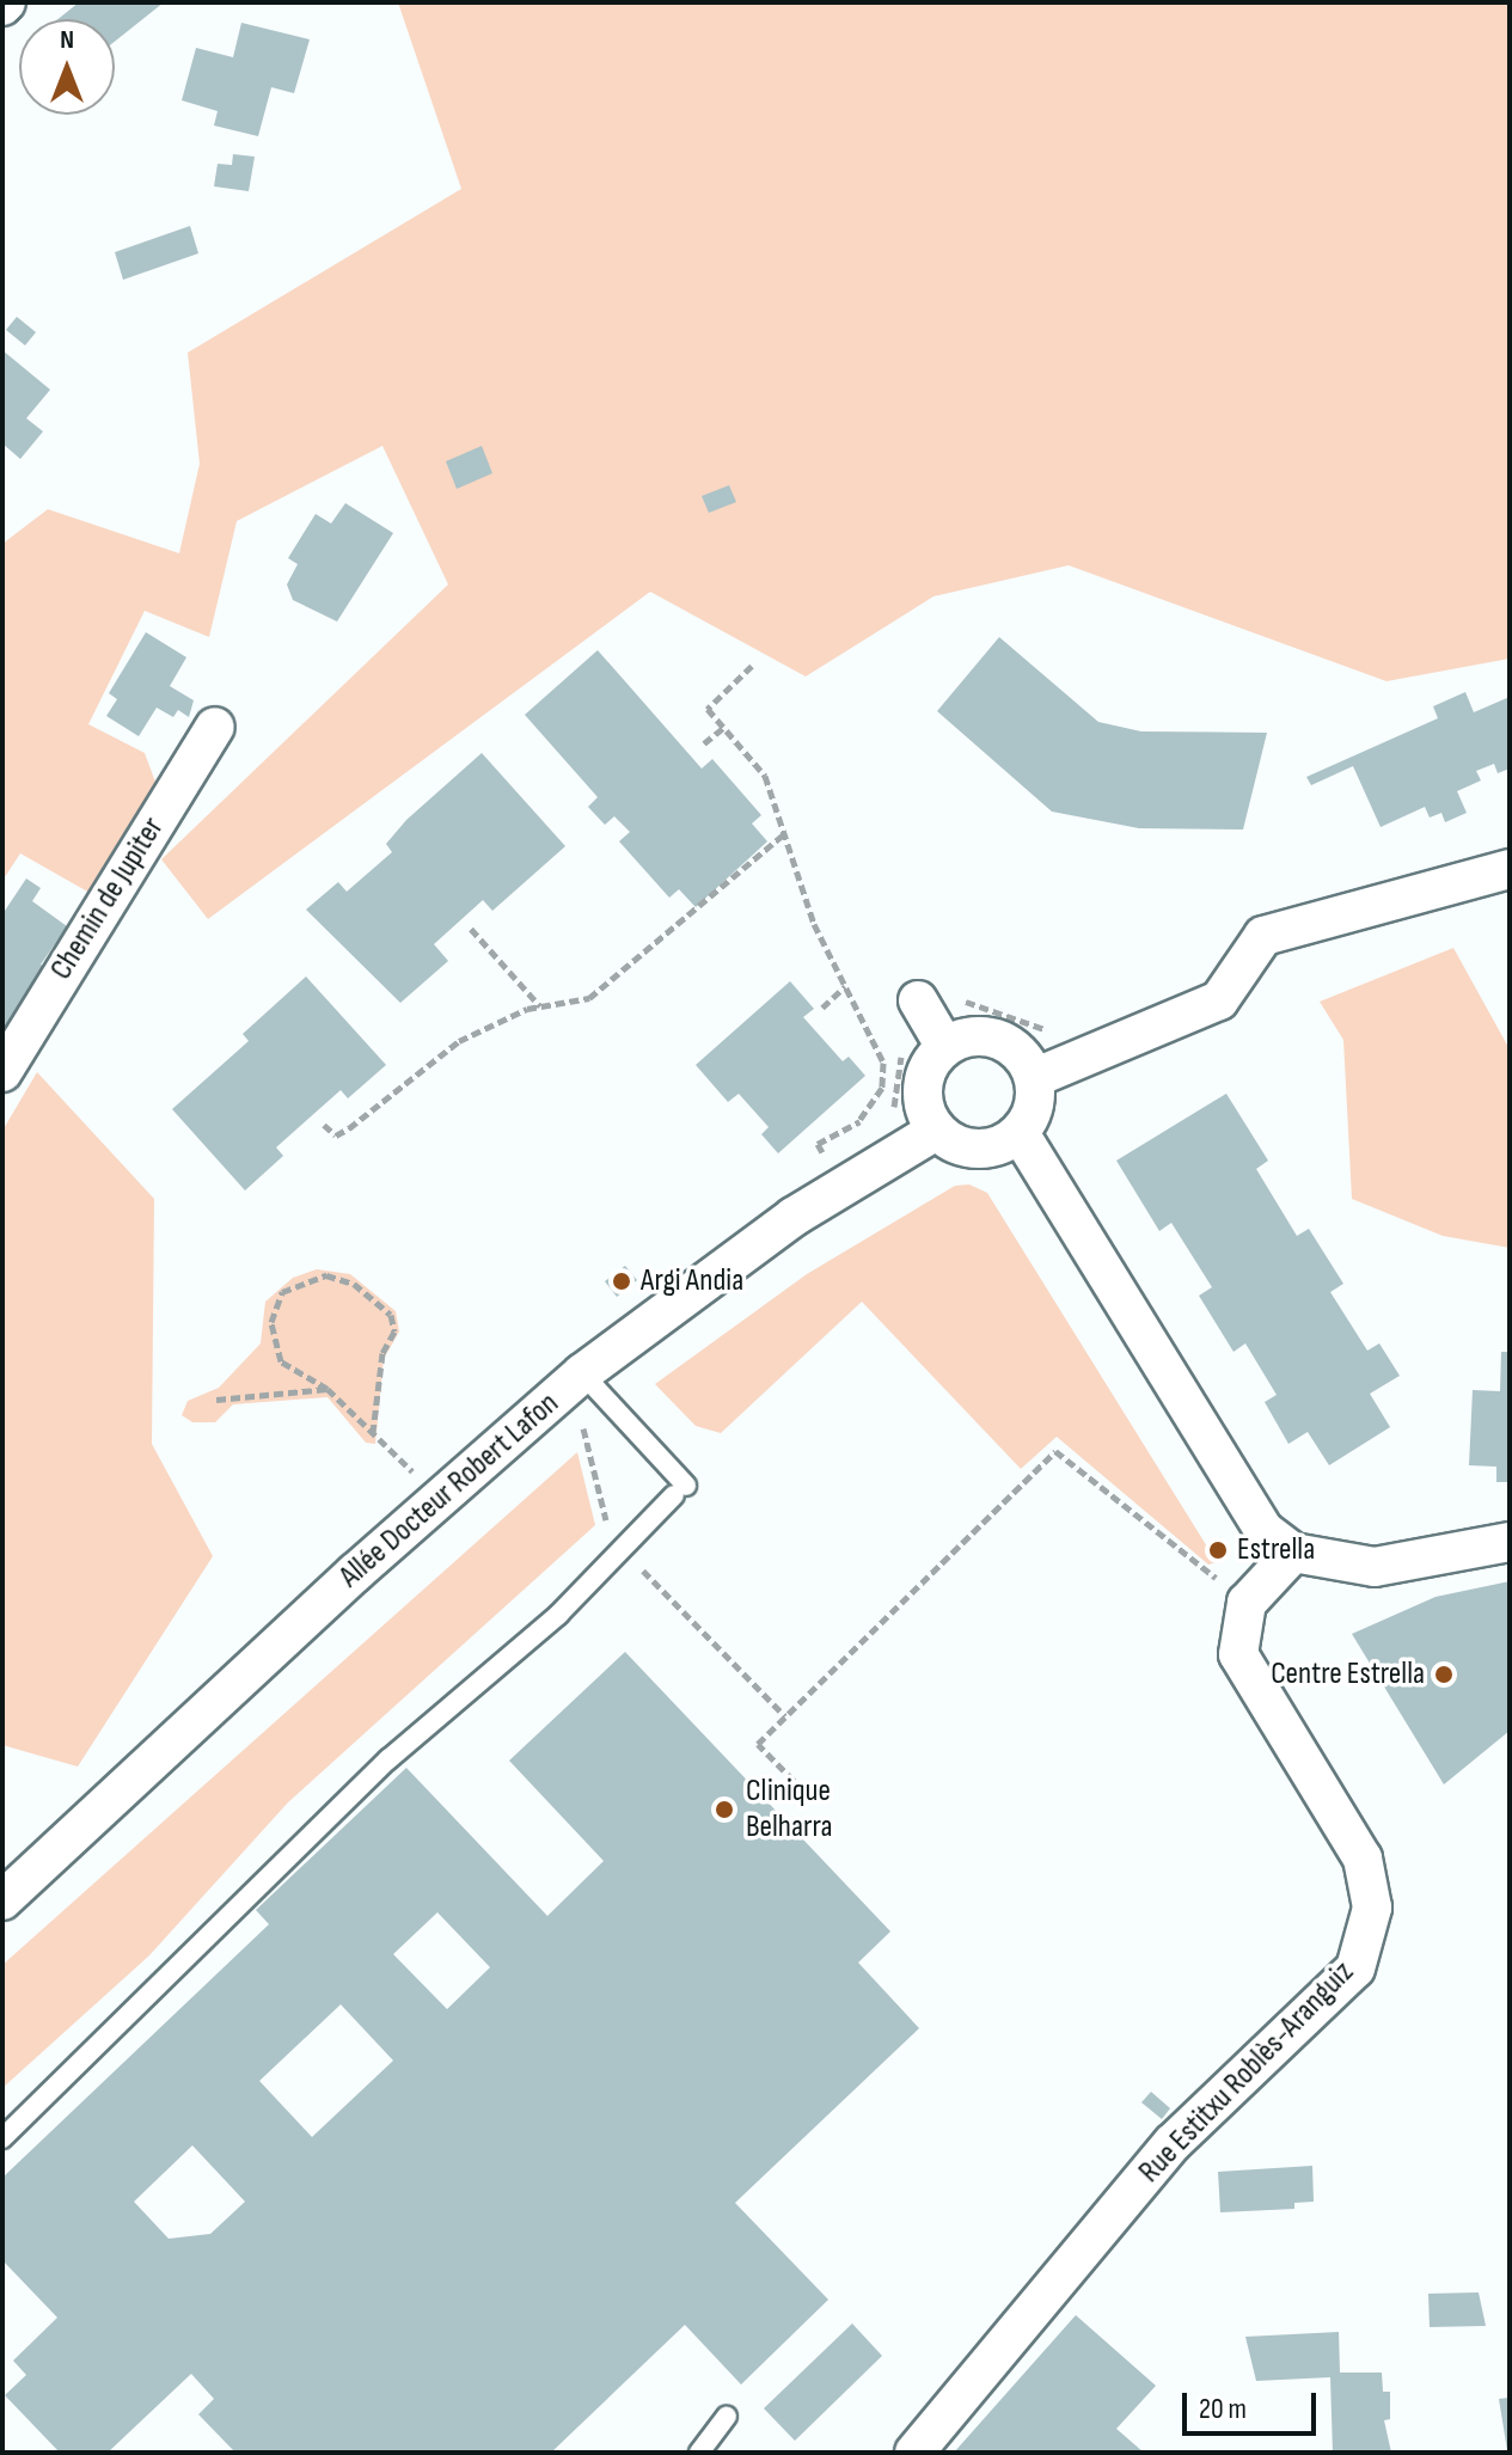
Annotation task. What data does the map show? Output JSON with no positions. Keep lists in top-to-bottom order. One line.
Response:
{"streets":{"street":["Chemin de Jupiter","Allée Docteur Robert Lafon","Rue Estitxu Roblès-Aranguiz"]},"places":["Argi Andia","Estrella","Centre Estrella","Clinique Belharra"],"scale_bar":"20 m","north":"top"}
